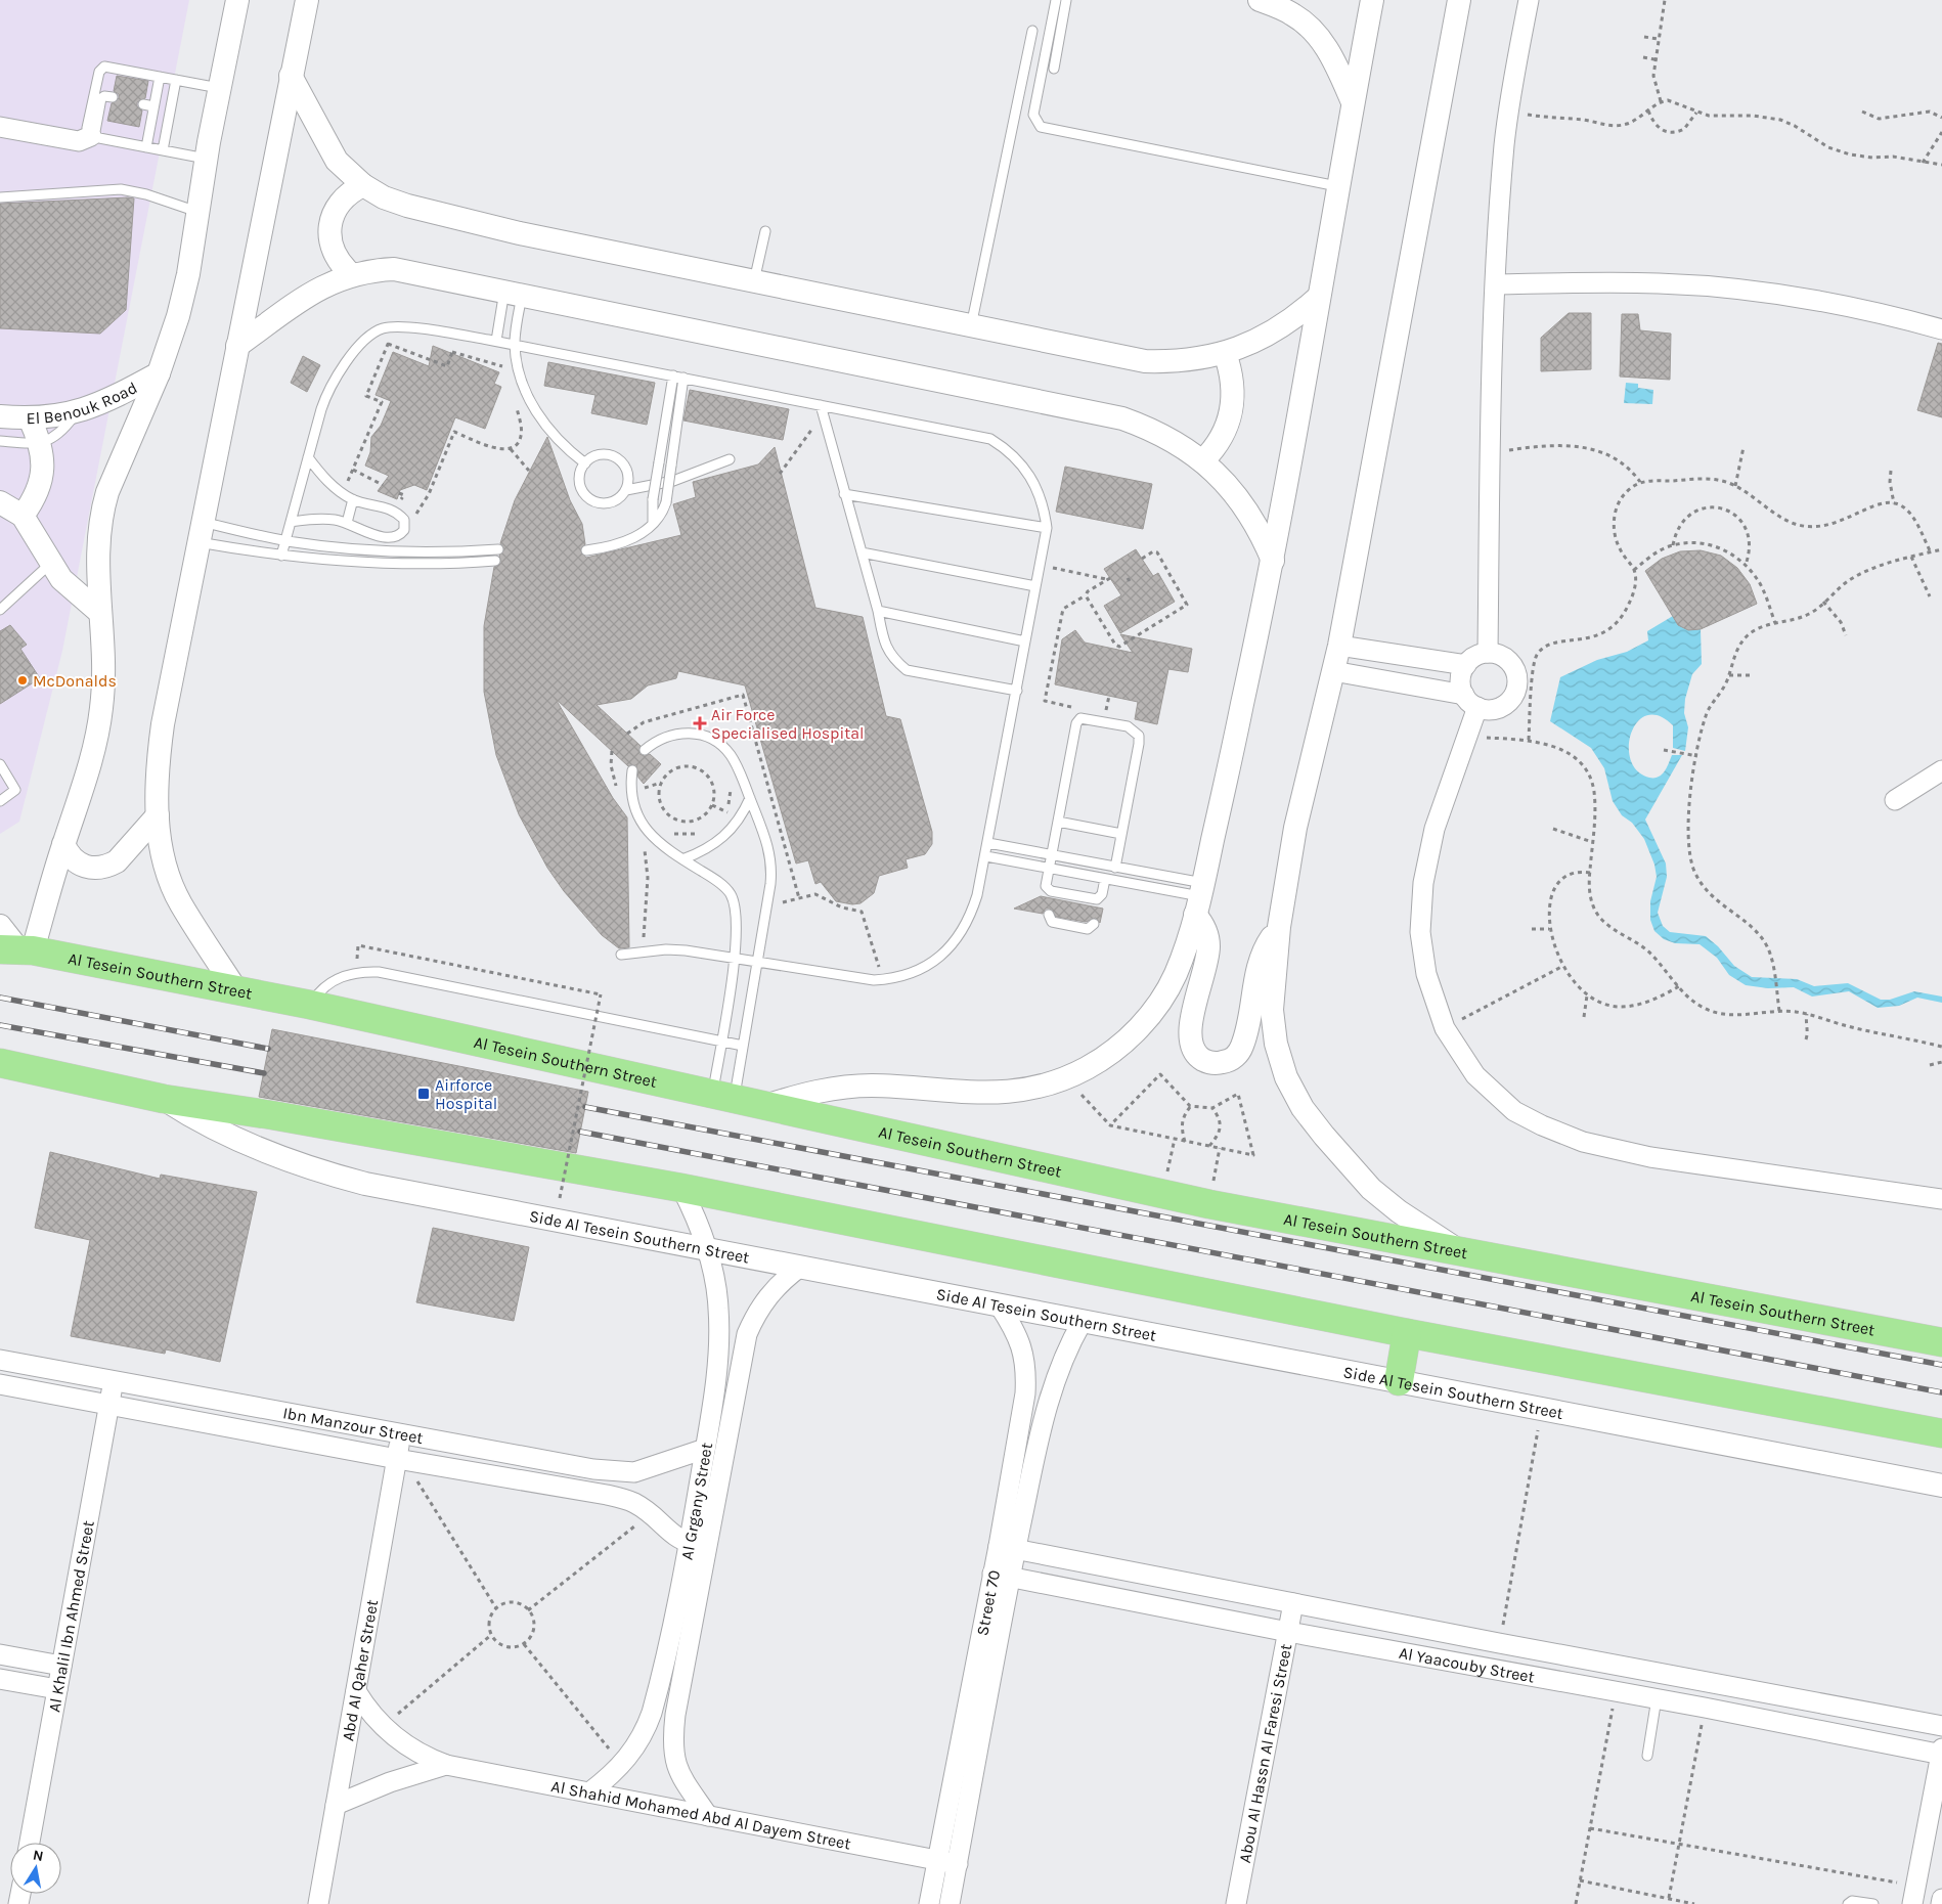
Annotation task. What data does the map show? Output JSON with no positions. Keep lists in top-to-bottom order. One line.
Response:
{"streets":{"highway":["Al Tesein Southern Street"],"street":["El Benouk Road","Side Al Tesein Southern Street","Ibn Manzour Street","Al Grgany Street","Street 70","Al Khalil Ibn Ahmed Street","Al Yaacouby Street","Abd Al Qaher Street","Abou Al Hassn Al Faresi Street","Al Shahid Mohamed Abd Al Dayem Street"]},"crossings":[["Side Al Tesein Southern Street","Al Grgany Street"],["Side Al Tesein Southern Street","Street 70"],["Ibn Manzour Street","Al Grgany Street"],["Ibn Manzour Street","Al Khalil Ibn Ahmed Street"],["Ibn Manzour Street","Abd Al Qaher Street"],["Al Grgany Street","Al Shahid Mohamed Abd Al Dayem Street"],["Street 70","Al Yaacouby Street"],["Street 70","Al Shahid Mohamed Abd Al Dayem Street"],["Al Yaacouby Street","Abou Al Hassn Al Faresi Street"],["Abd Al Qaher Street","Al Shahid Mohamed Abd Al Dayem Street"]],"places":{"other":["McDonalds"],"health":["Air Force Specialised Hospital"],"transit":["Airforce Hospital"]},"north":"top"}
